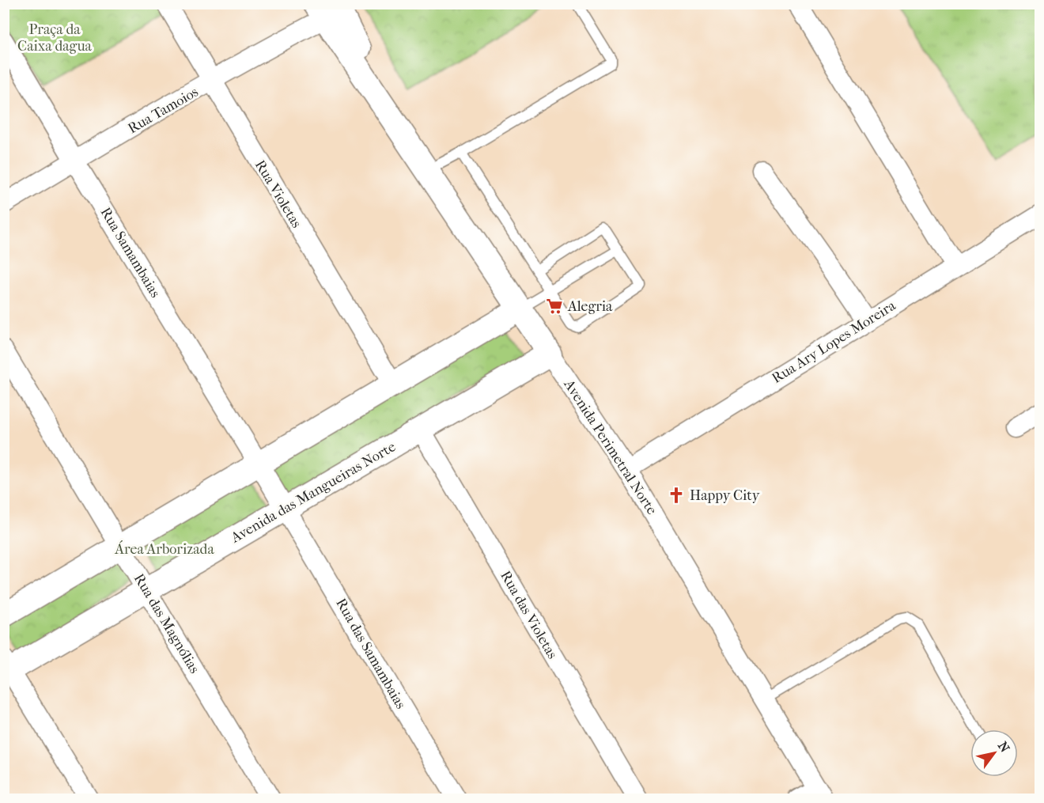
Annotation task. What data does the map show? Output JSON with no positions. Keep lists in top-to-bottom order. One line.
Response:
{"streets":{"street":["Rua Tamoios","Rua Violetas","Rua Samambaias","Rua Ary Lopes Moreira","Avenida Perimetral Norte","Avenida das Mangueiras Norte","Rua das Violetas","Rua das Magnólias","Rua das Samambaias"]},"crossings":[["Rua Tamoios","Rua Violetas"],["Rua Tamoios","Rua Samambaias"],["Rua Tamoios","Avenida Perimetral Norte"],["Rua Samambaias","Avenida das Mangueiras Norte"],["Rua Samambaias","Rua das Samambaias"],["Rua Ary Lopes Moreira","Avenida Perimetral Norte"],["Avenida Perimetral Norte","Avenida das Mangueiras Norte"],["Avenida das Mangueiras Norte","Rua das Violetas"],["Avenida das Mangueiras Norte","Rua das Magnólias"],["Avenida das Mangueiras Norte","Rua das Samambaias"]],"parks":["Praça da Caixa dagua","Área Arborizada"],"places":{"supermarket":["Alegria"],"church":["Happy City"]},"north":"top right"}
